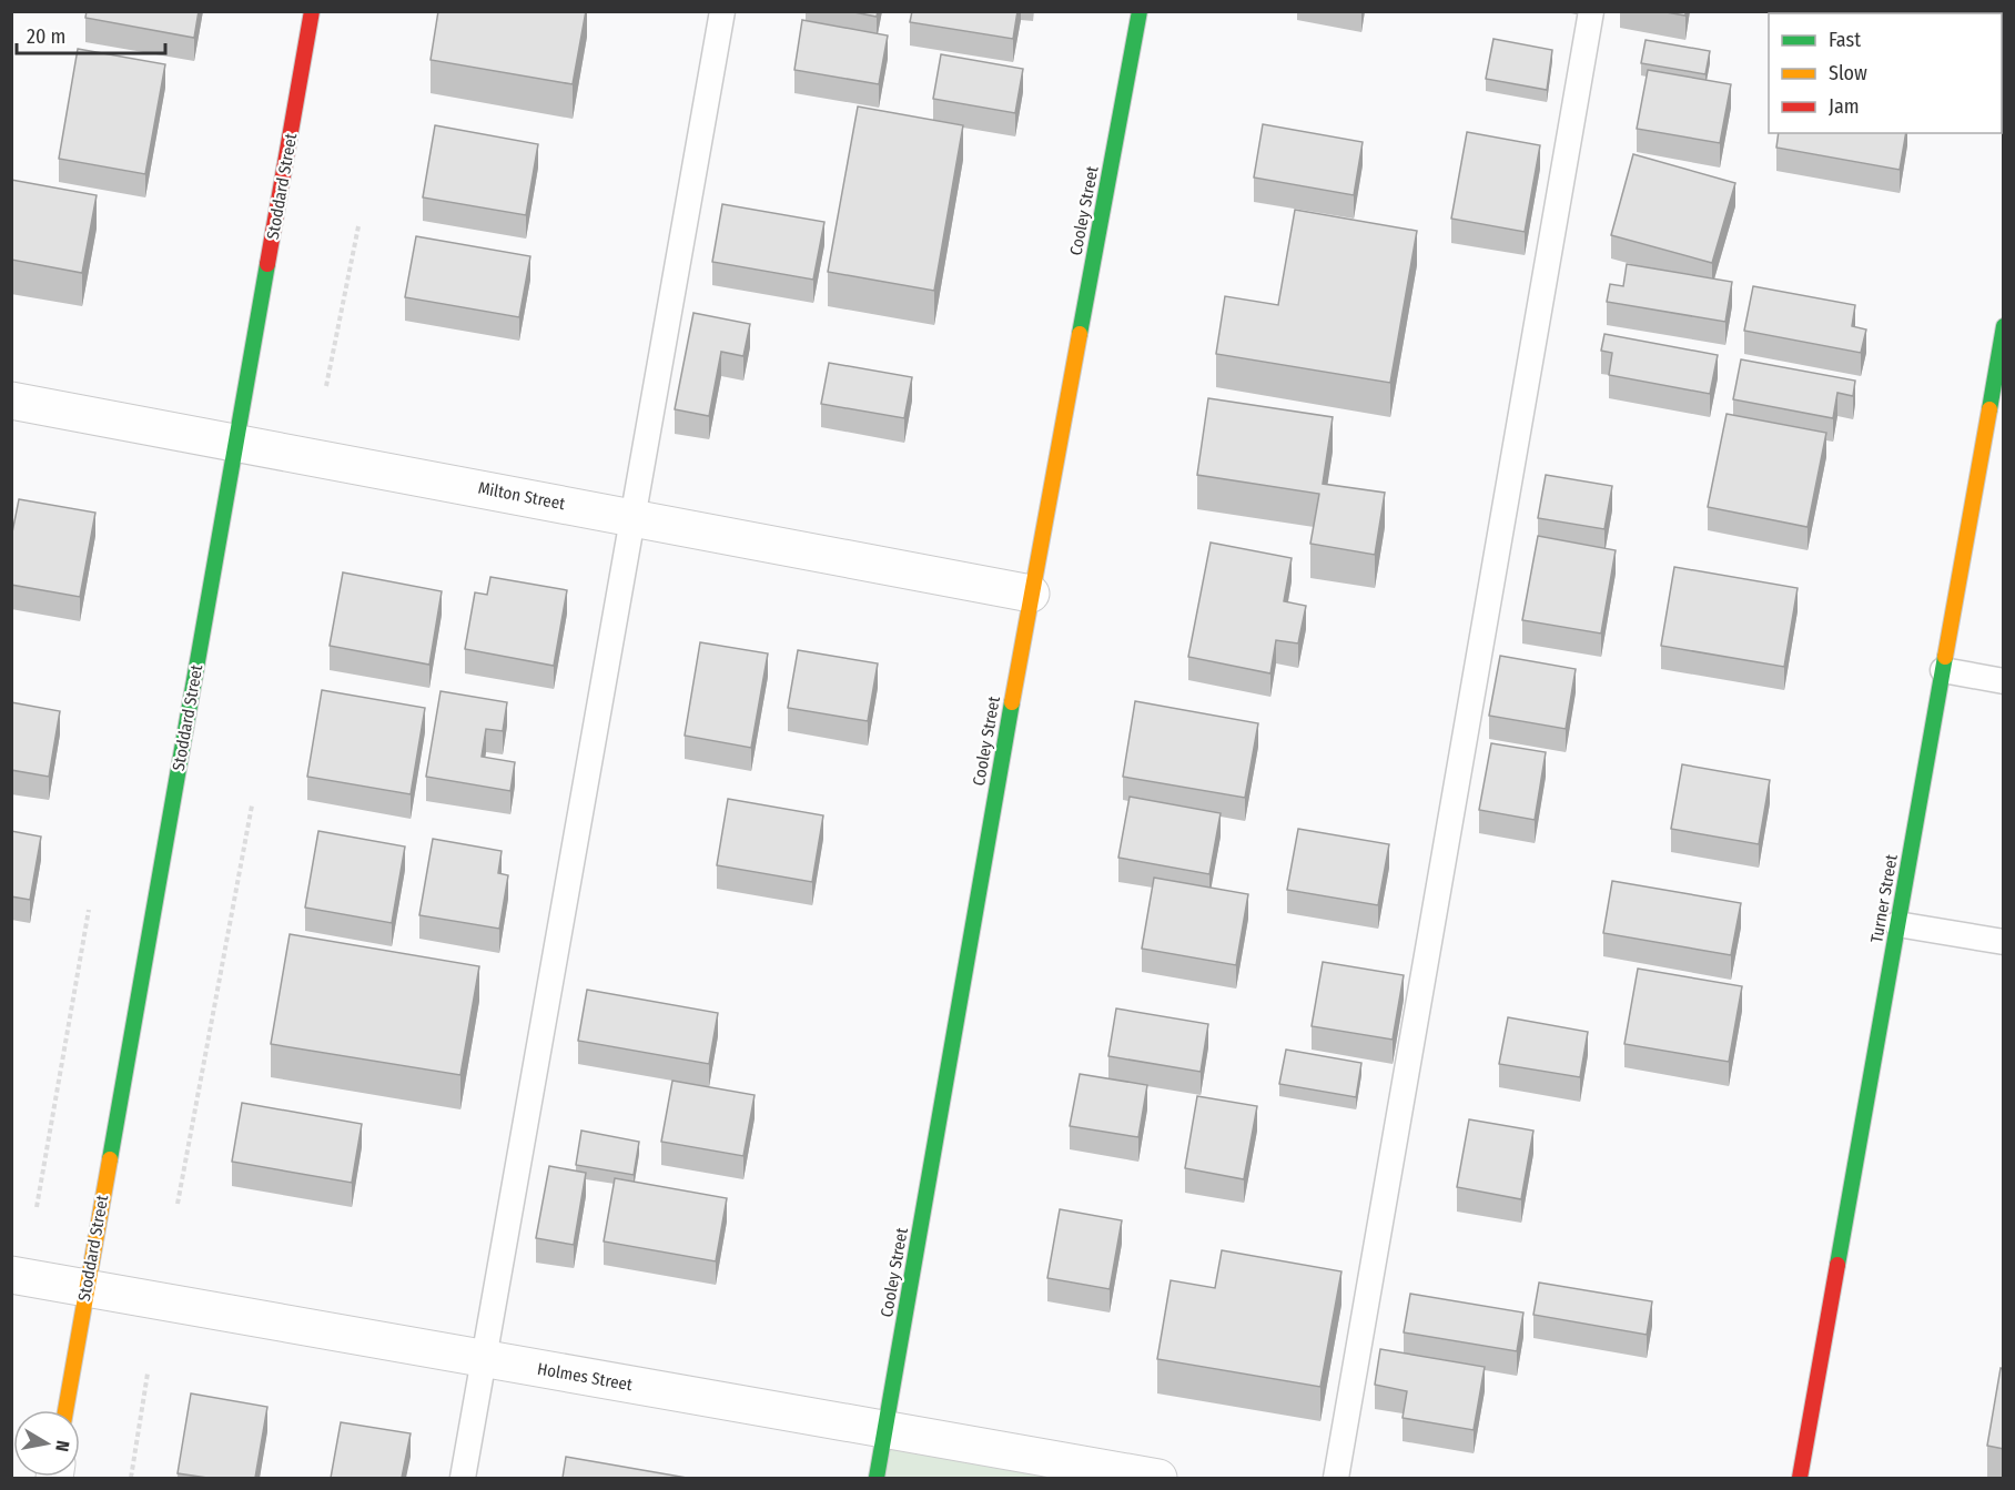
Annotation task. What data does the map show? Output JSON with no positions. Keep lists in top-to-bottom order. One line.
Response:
{"streets":{"street":["Stoddard Street","Cooley Street","Milton Street","Turner Street","Holmes Street"]},"crossings":[["Stoddard Street","Milton Street"],["Stoddard Street","Holmes Street"],["Cooley Street","Milton Street"],["Cooley Street","Holmes Street"]],"legend":["Fast","Slow","Jam"],"scale_bar":"20 m","north":"right"}
